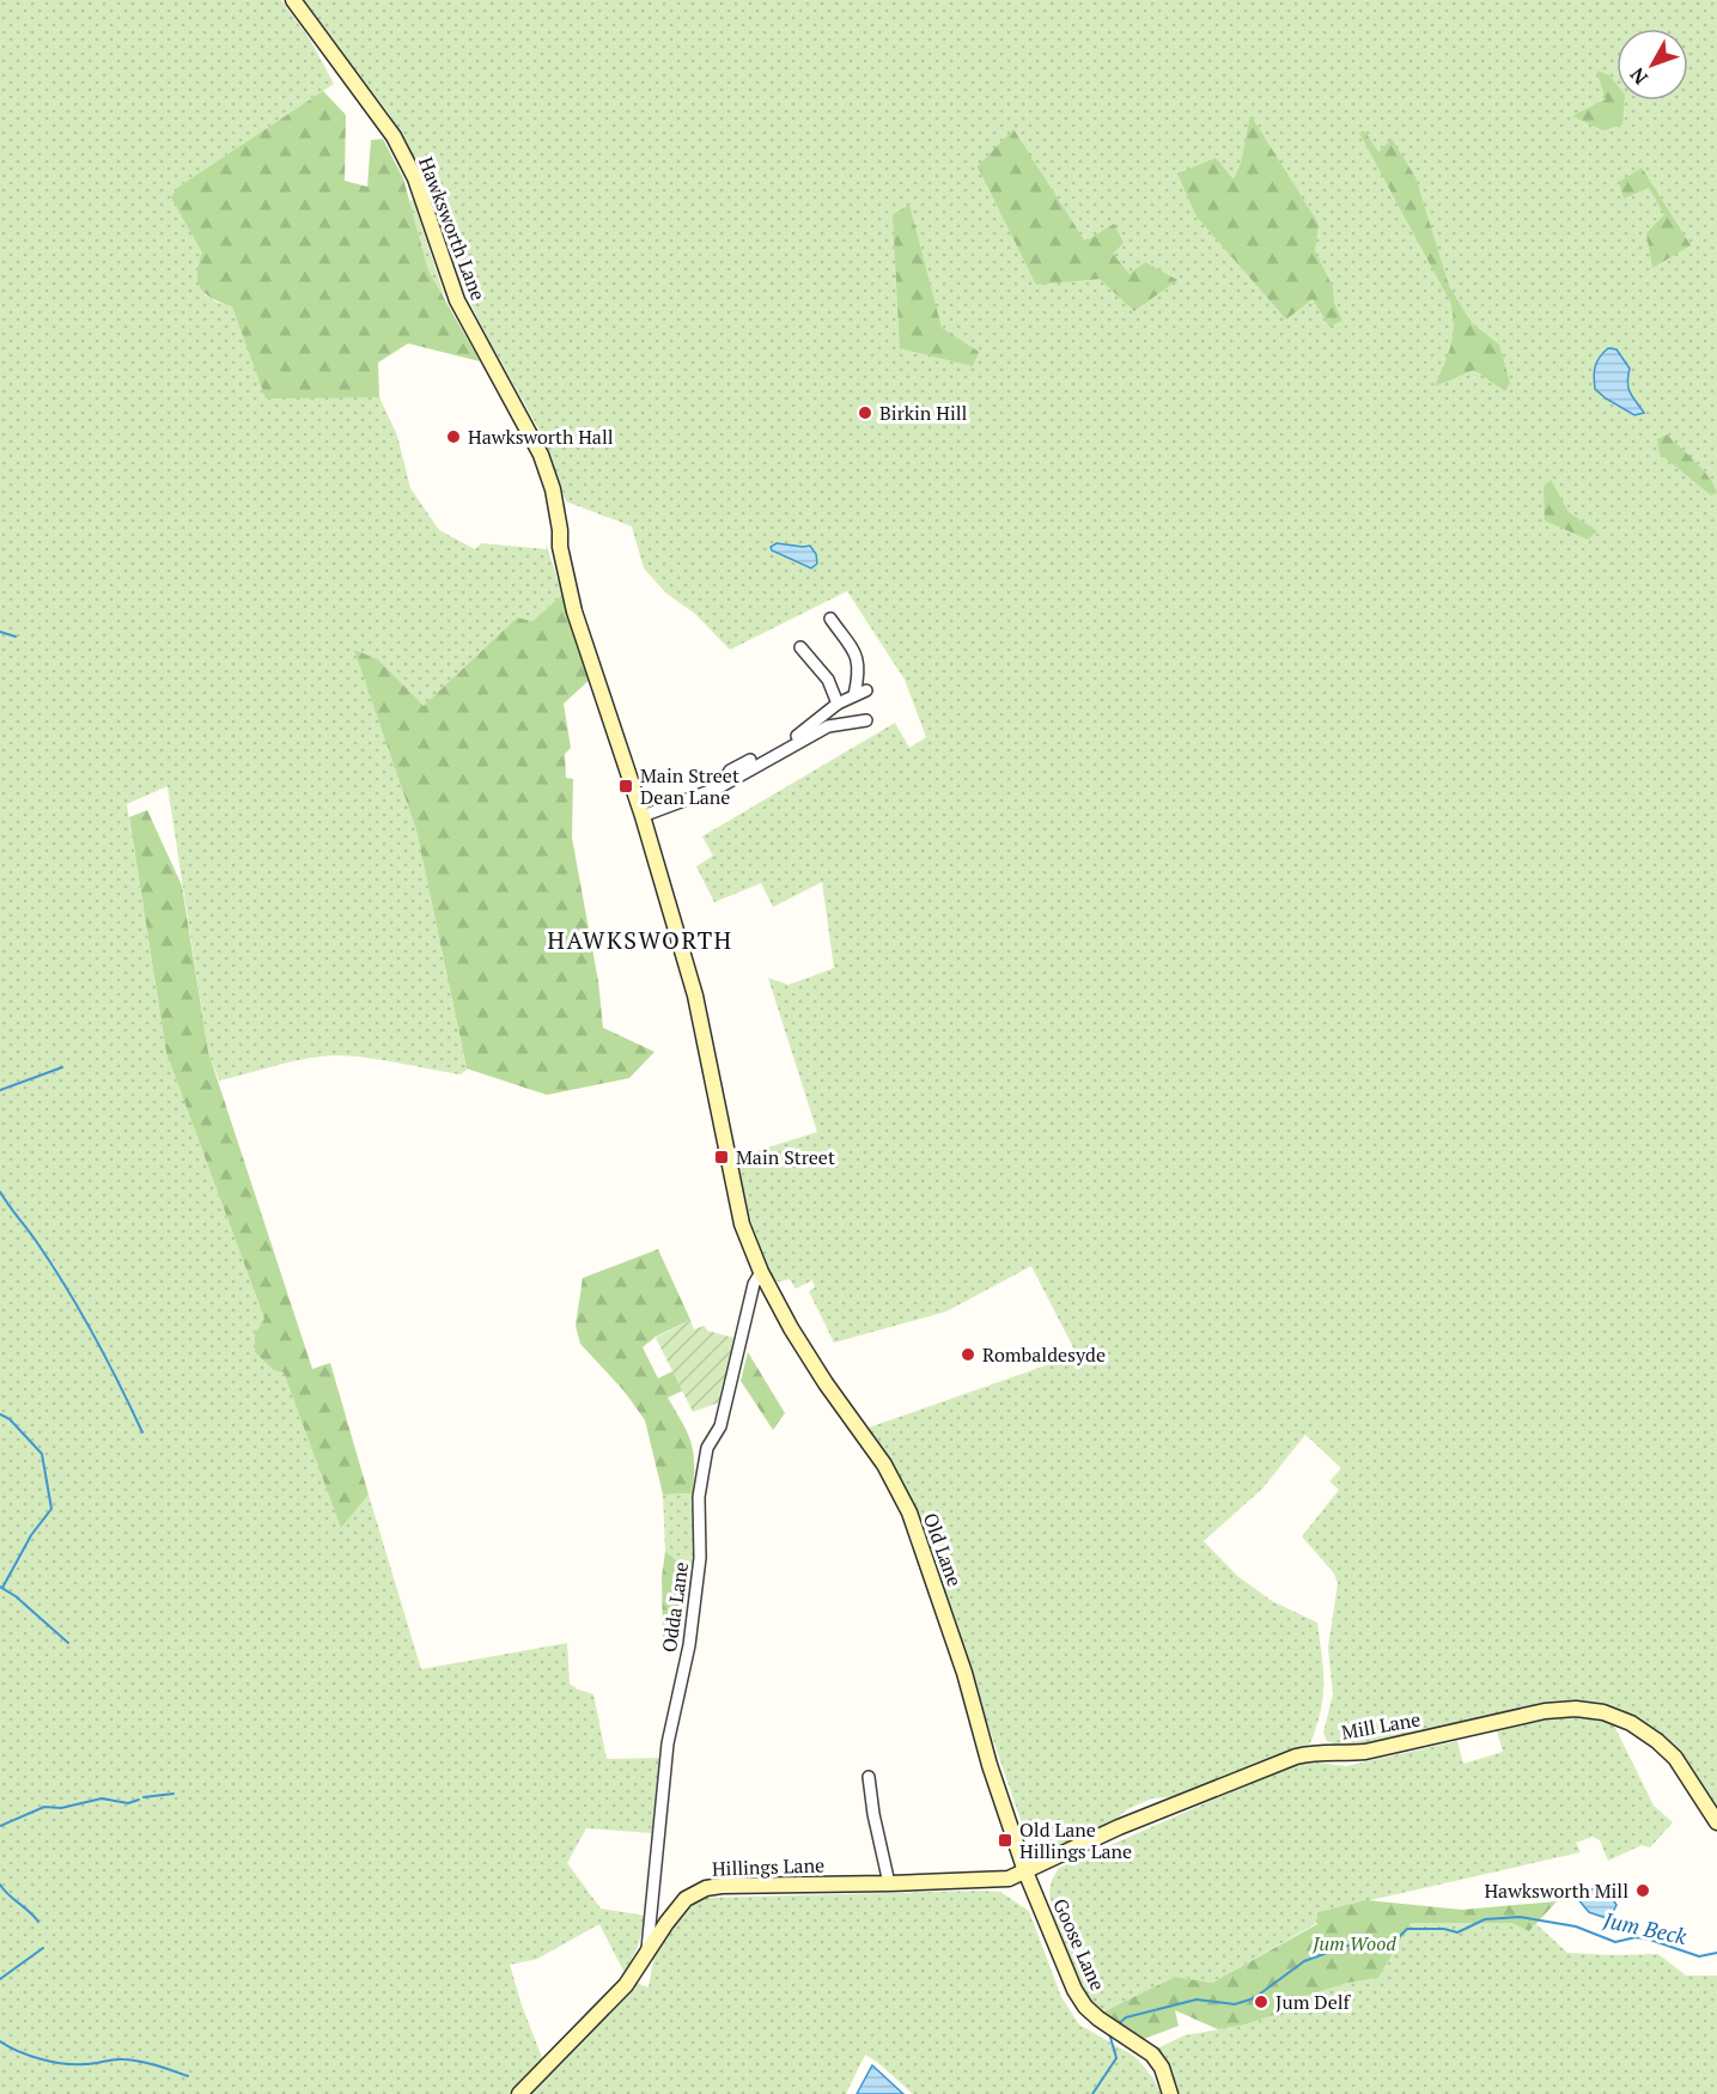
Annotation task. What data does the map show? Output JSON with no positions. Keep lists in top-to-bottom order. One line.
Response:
{"streets":{"street":["Hawksworth Lane","Old Lane","Odda Lane","Mill Lane","Hillings Lane","Goose Lane"]},"crossings":[["Old Lane","Odda Lane"],["Old Lane","Mill Lane"],["Old Lane","Hillings Lane"],["Old Lane","Goose Lane"],["Odda Lane","Hillings Lane"],["Mill Lane","Hillings Lane"],["Mill Lane","Goose Lane"],["Hillings Lane","Goose Lane"]],"districts":["HAWKSWORTH"],"water":["Jum Beck"],"parks":["Jum Wood"],"places":{"other":["Birkin Hill","Hawksworth Hall","Rombaldesyde","Hawksworth Mill","Jum Delf"],"transit":["Main Street Dean Lane","Main Street","Old Lane Hillings Lane"]},"north":"bottom left"}
